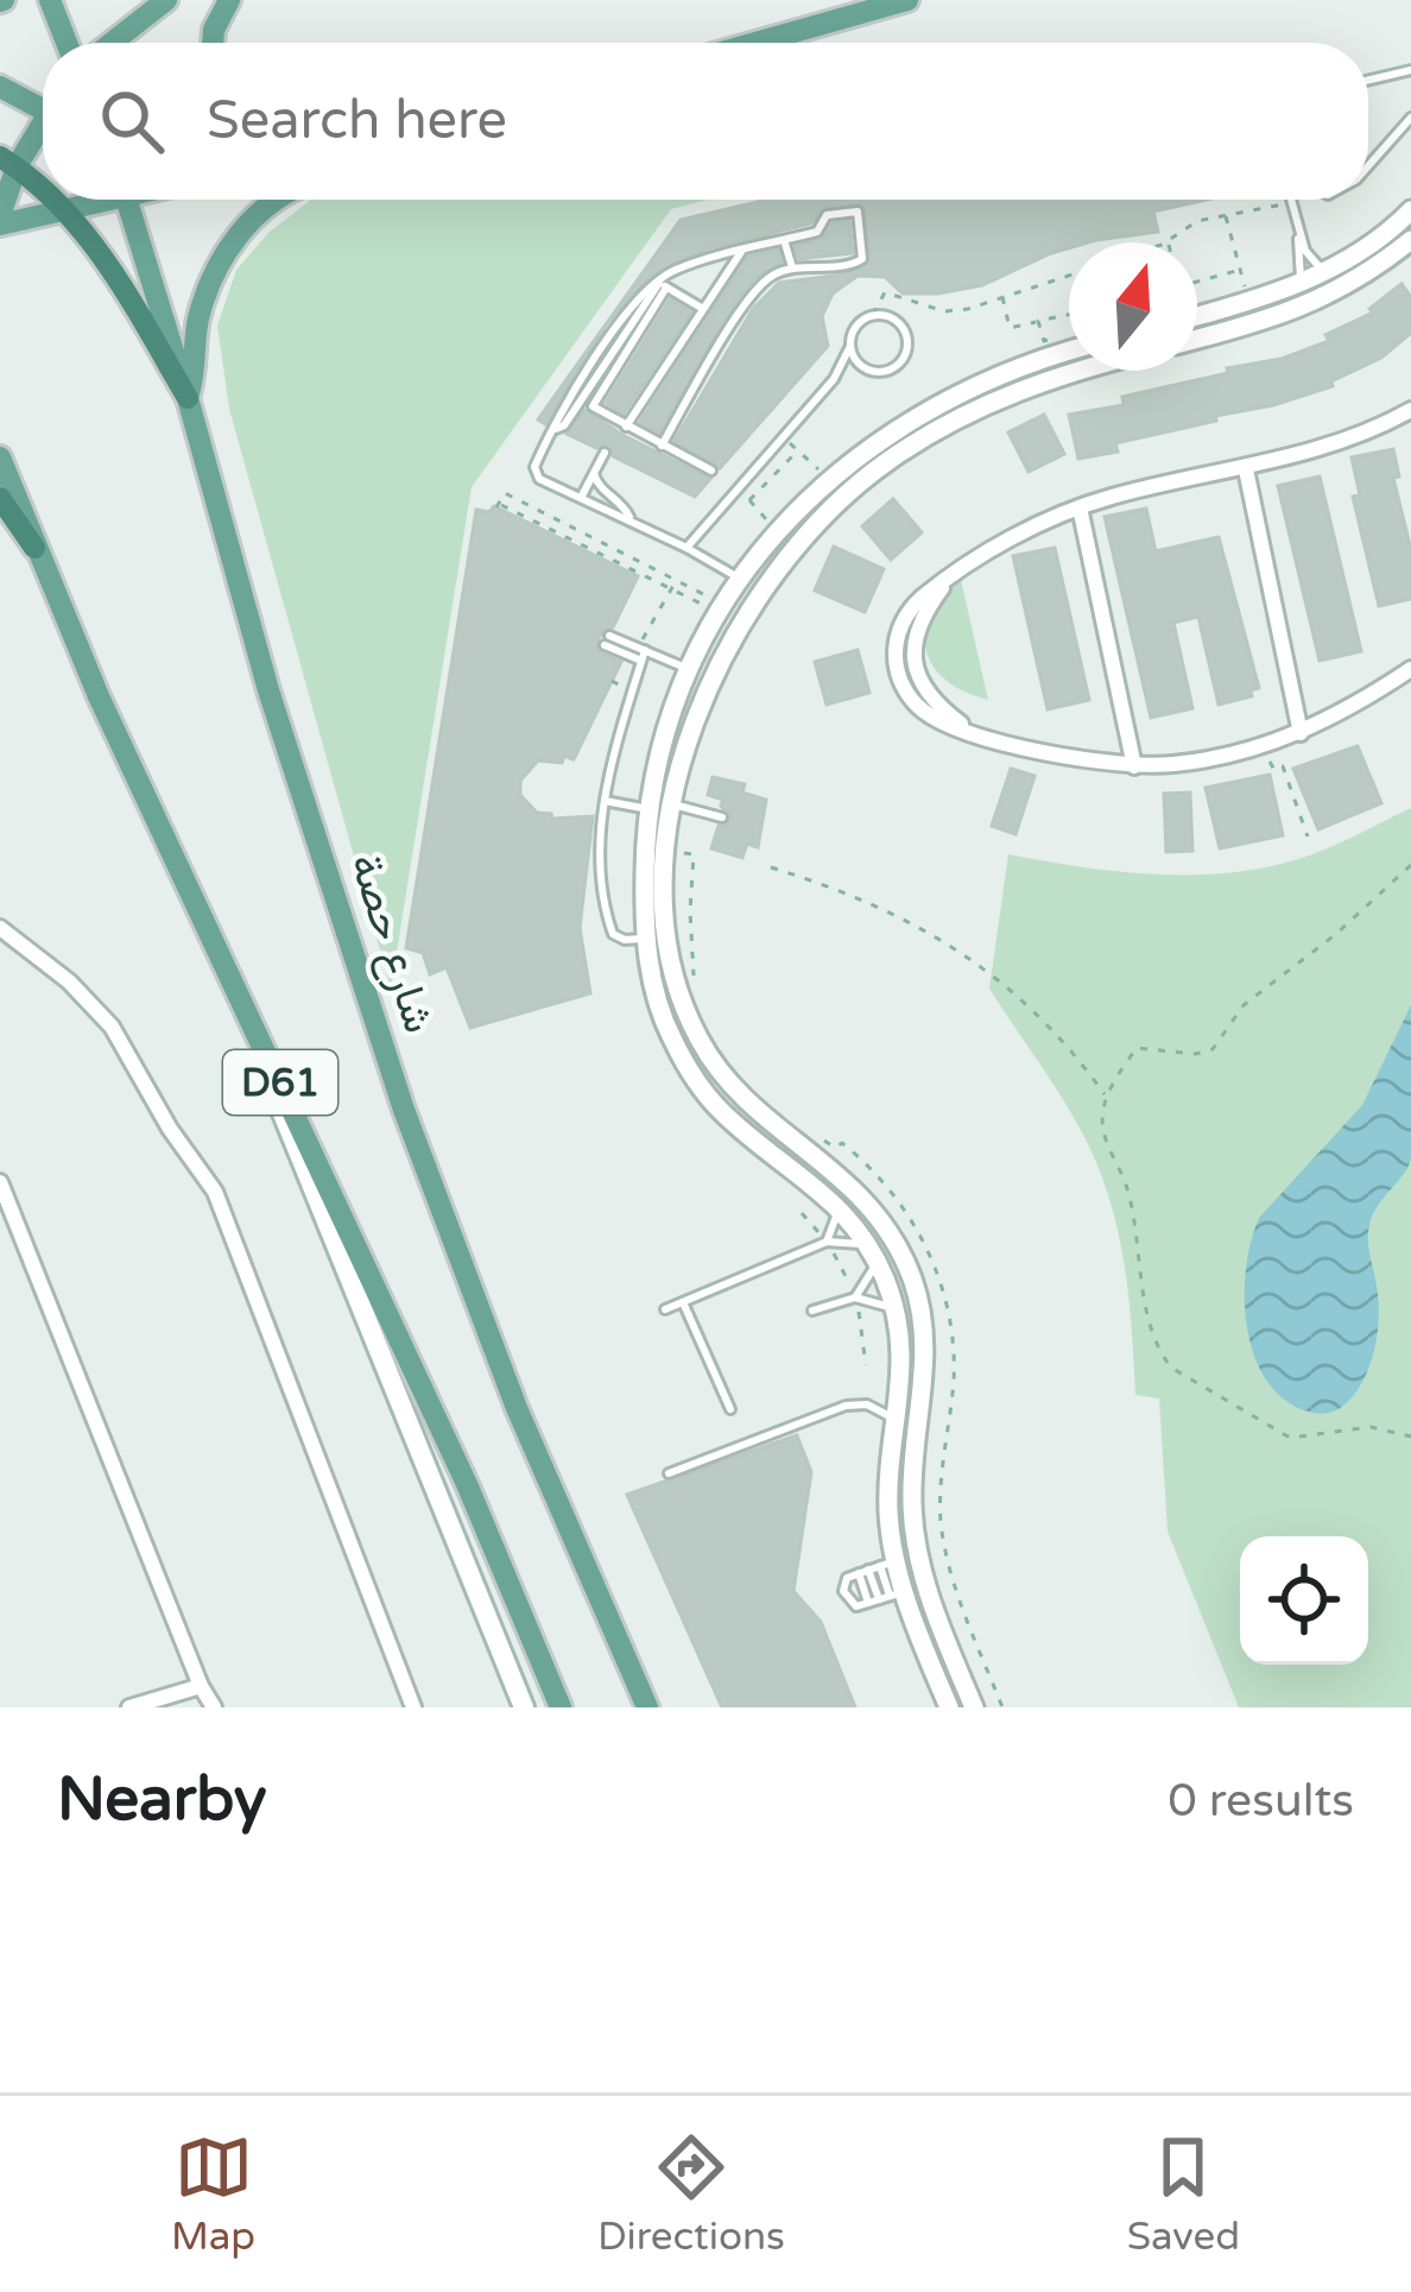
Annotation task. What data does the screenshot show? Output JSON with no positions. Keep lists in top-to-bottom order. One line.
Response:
{"streets":{"main road":["شارع حصة","D61"]},"north":"top","page":{"search":"Search here","heading":["Nearby","0 results"],"nav":["Map","Directions","Saved"]}}
